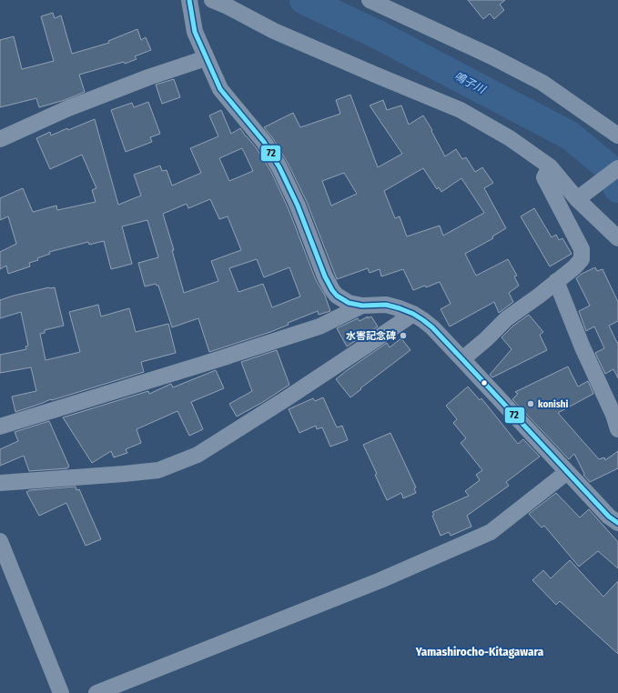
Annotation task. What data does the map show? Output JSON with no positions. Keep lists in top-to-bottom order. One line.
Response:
{"districts":["Yamashirocho-Kitagawara"],"water":["鳴子川"],"places":["水害記念碑","konishi"],"lines":["transit line 72"]}
